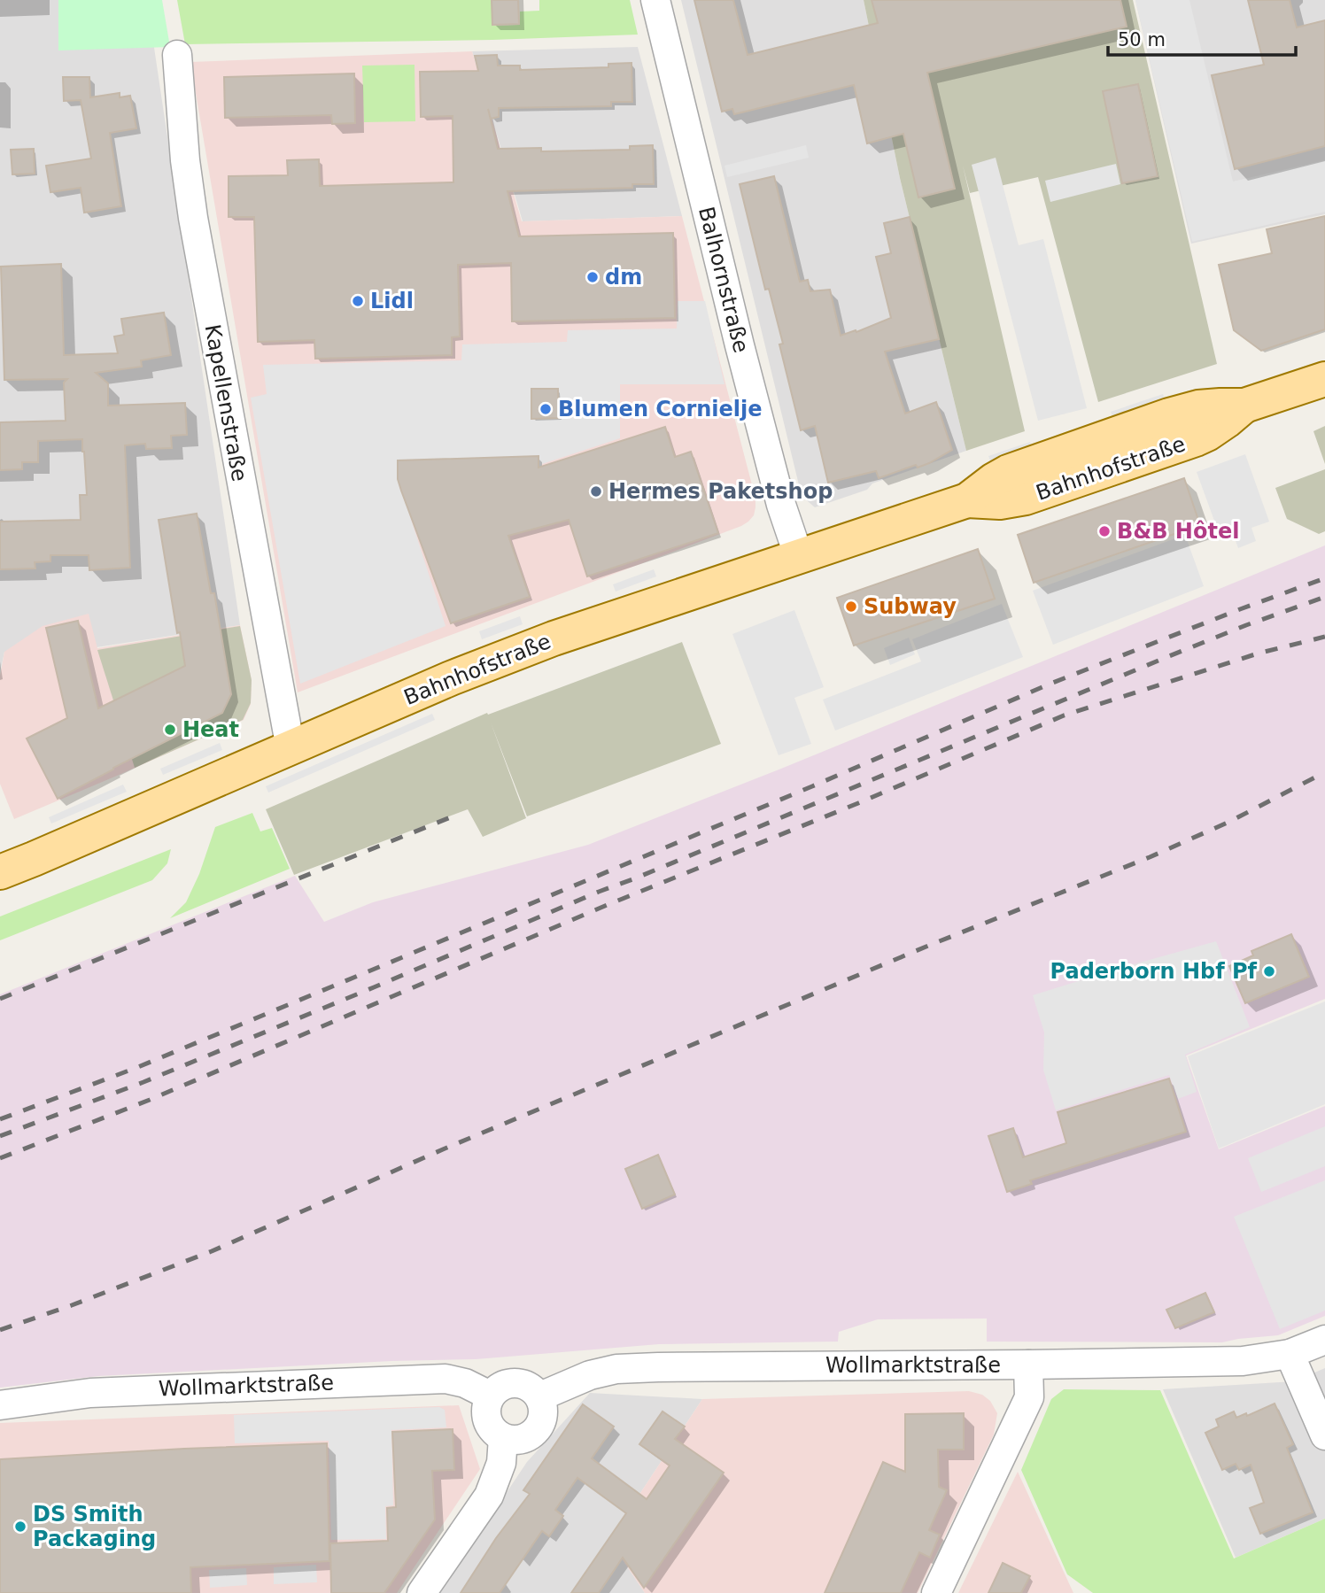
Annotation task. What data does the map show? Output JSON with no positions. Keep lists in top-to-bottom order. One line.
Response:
{"streets":{"main road":["Bahnhofstraße"],"street":["Balhornstraße","Kapellenstraße","Wollmarktstraße"]},"crossings":[["Balhornstraße","Bahnhofstraße"],["Kapellenstraße","Bahnhofstraße"]],"places":["dm","Lidl","Blumen Cornielje","Hermes Paketshop","B&B Hôtel","Subway","Heat","Paderborn Hbf Pf","DS Smith Packaging"],"scale_bar":"50 m"}
